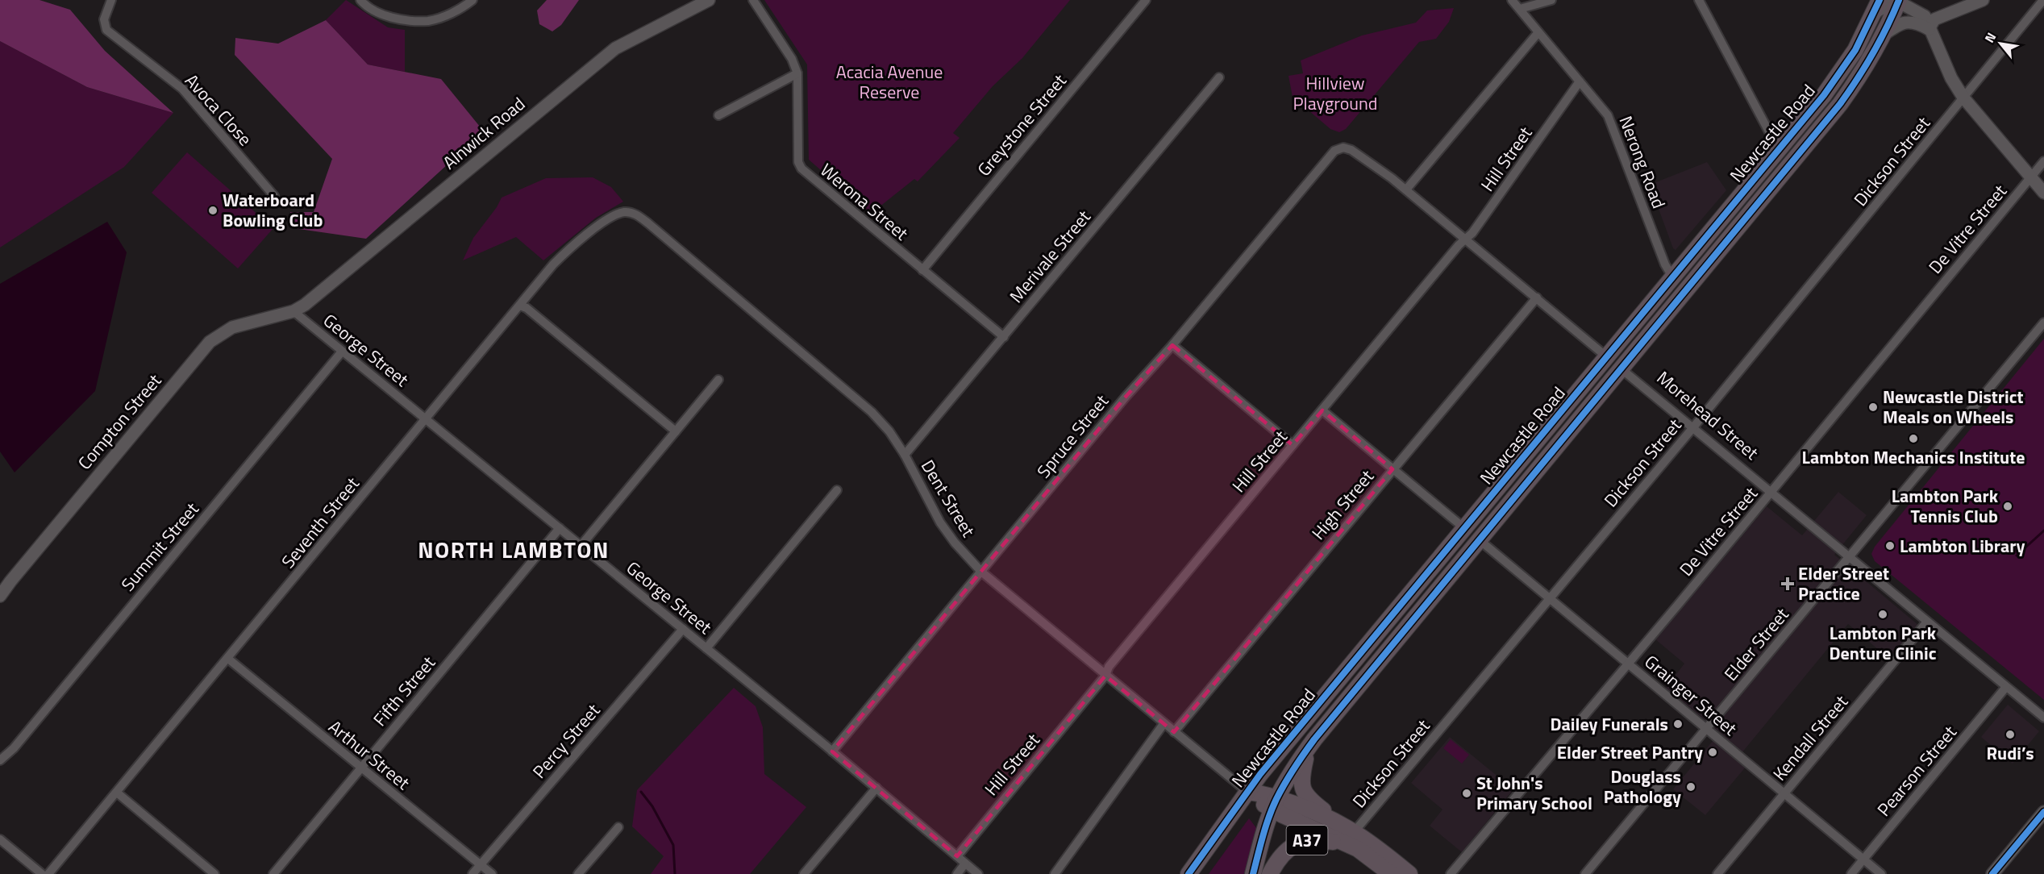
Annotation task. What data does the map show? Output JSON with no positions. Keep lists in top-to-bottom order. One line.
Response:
{"streets":{"highway":["Newcastle Road","Morehead Street","A37"],"street":["Avoca Close","Greystone Street","Alnwick Road","Hill Street","Dickson Street","Nerong Road","Werona Street","De Vitre Street","Merivale Street","George Street","Compton Street","Spruce Street","Dent Street","High Street","Seventh Street","Summit Street","Elder Street","Fifth Street","Grainger Street","Kendall Street","Percy Street","Arthur Street","Pearson Street"]},"crossings":[["Greystone Street","Werona Street"],["Alnwick Road","George Street"],["Alnwick Road","Compton Street"],["Newcastle Road","Nerong Road"],["Newcastle Road","Morehead Street"],["Newcastle Road","Dent Street"],["Newcastle Road","Grainger Street"],["Newcastle Road","A37"],["Hill Street","Nerong Road"],["Hill Street","George Street"],["Hill Street","Morehead Street"],["Hill Street","Dent Street"],["Dickson Street","Morehead Street"],["Dickson Street","Grainger Street"],["Dickson Street","A37"],["Werona Street","Merivale Street"],["De Vitre Street","Morehead Street"],["De Vitre Street","Grainger Street"],["Merivale Street","Dent Street"],["George Street","Compton Street"],["George Street","Spruce Street"],["George Street","Seventh Street"],["George Street","Summit Street"],["George Street","Fifth Street"],["George Street","Percy Street"],["Morehead Street","Spruce Street"],["Morehead Street","High Street"],["Morehead Street","Elder Street"],["Morehead Street","Kendall Street"],["Morehead Street","Pearson Street"],["Spruce Street","Dent Street"],["Dent Street","High Street"],["Dent Street","Seventh Street"],["Dent Street","A37"],["Seventh Street","Arthur Street"],["Elder Street","Grainger Street"],["Fifth Street","Arthur Street"],["Grainger Street","Kendall Street"],["Grainger Street","Pearson Street"],["Percy Street","Arthur Street"]],"districts":["NORTH LAMBTON"],"parks":["Acacia Avenue Reserve","Hillview Playground"],"places":{"other":["Waterboard Bowling Club","Newcastle District Meals on Wheels","Lambton Mechanics Institute","Lambton Park Tennis Club","Lambton Library","Lambton Park Denture Clinic","Dailey Funerals","Rudi’s","Elder Street Pantry","Douglass Pathology","St John's Primary School"],"health":["Elder Street Practice"]},"north":"top left"}
